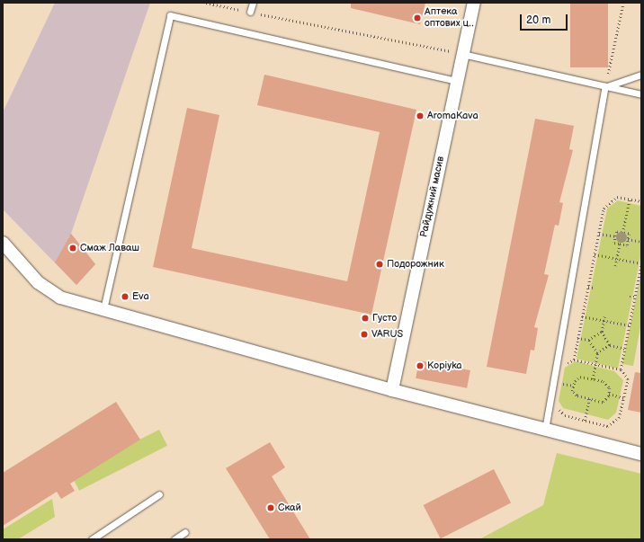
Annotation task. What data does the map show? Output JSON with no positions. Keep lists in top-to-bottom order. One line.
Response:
{"streets":{"street":["Райдужний масив"]},"places":["Аптека оптових ц‥","AromaKava","Смаж Лаваш","Подорожник","Eva","Густо","VARUS","Kopiyka","Скай"],"scale_bar":"20 m"}
